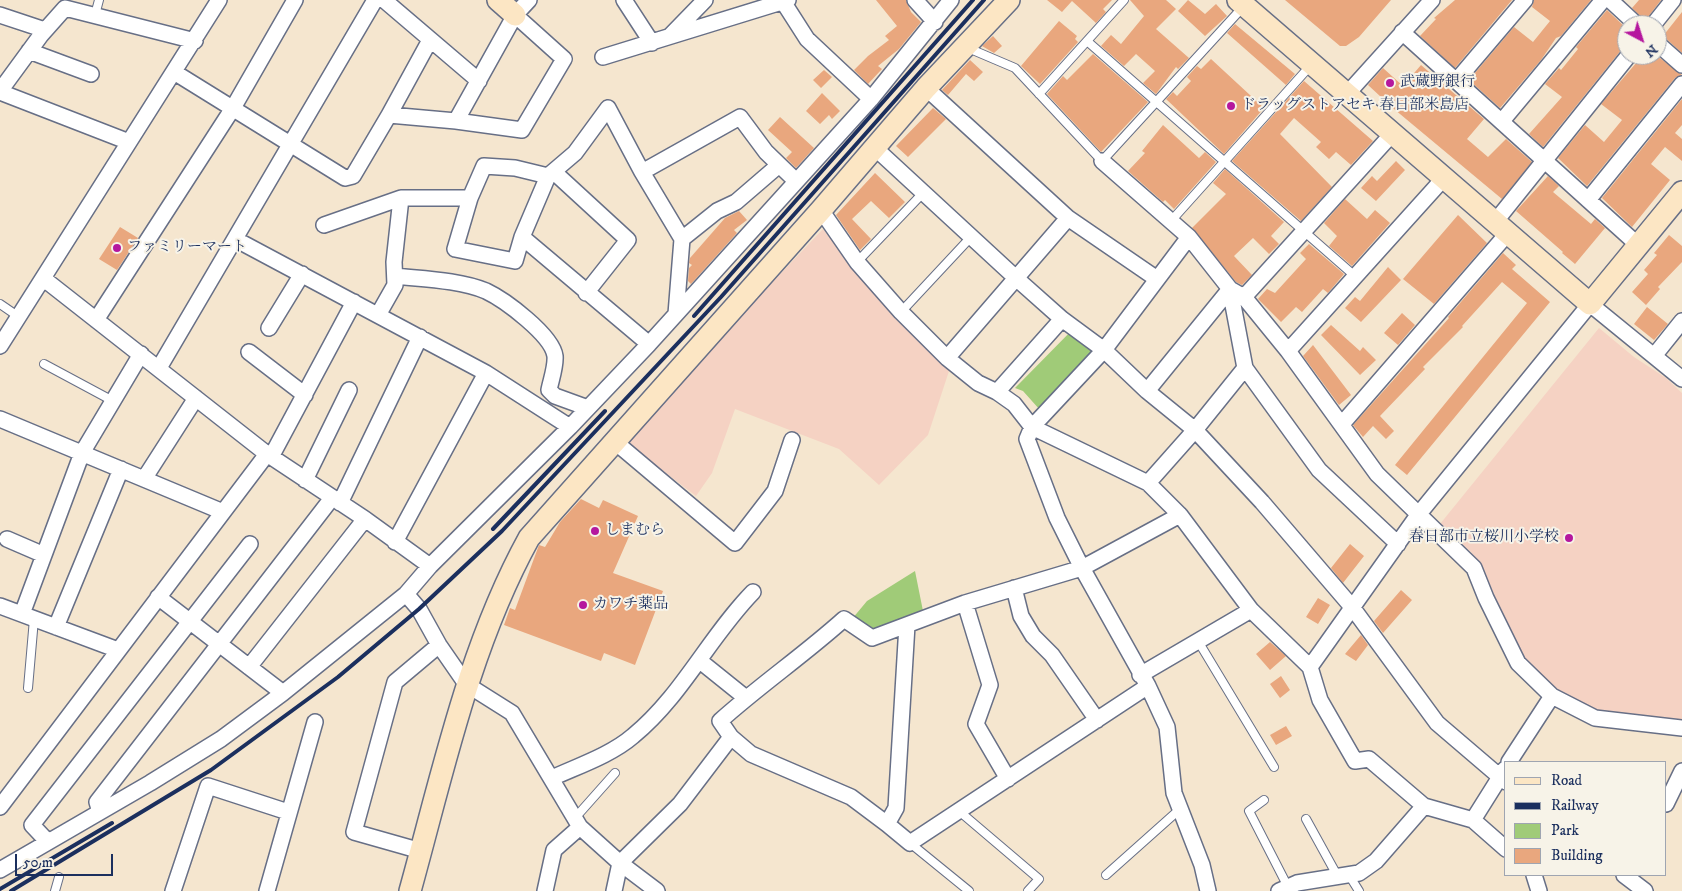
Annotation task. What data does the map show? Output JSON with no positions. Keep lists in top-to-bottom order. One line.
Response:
{"places":["武蔵野銀行","ドラッグストアセキ 春日部米島店","ファミリーマート","しまむら","春日部市立桜川小学校","カワチ薬品"],"legend":["Road","Railway","Park","Building"],"scale_bar":"50 m","north":"bottom right"}
